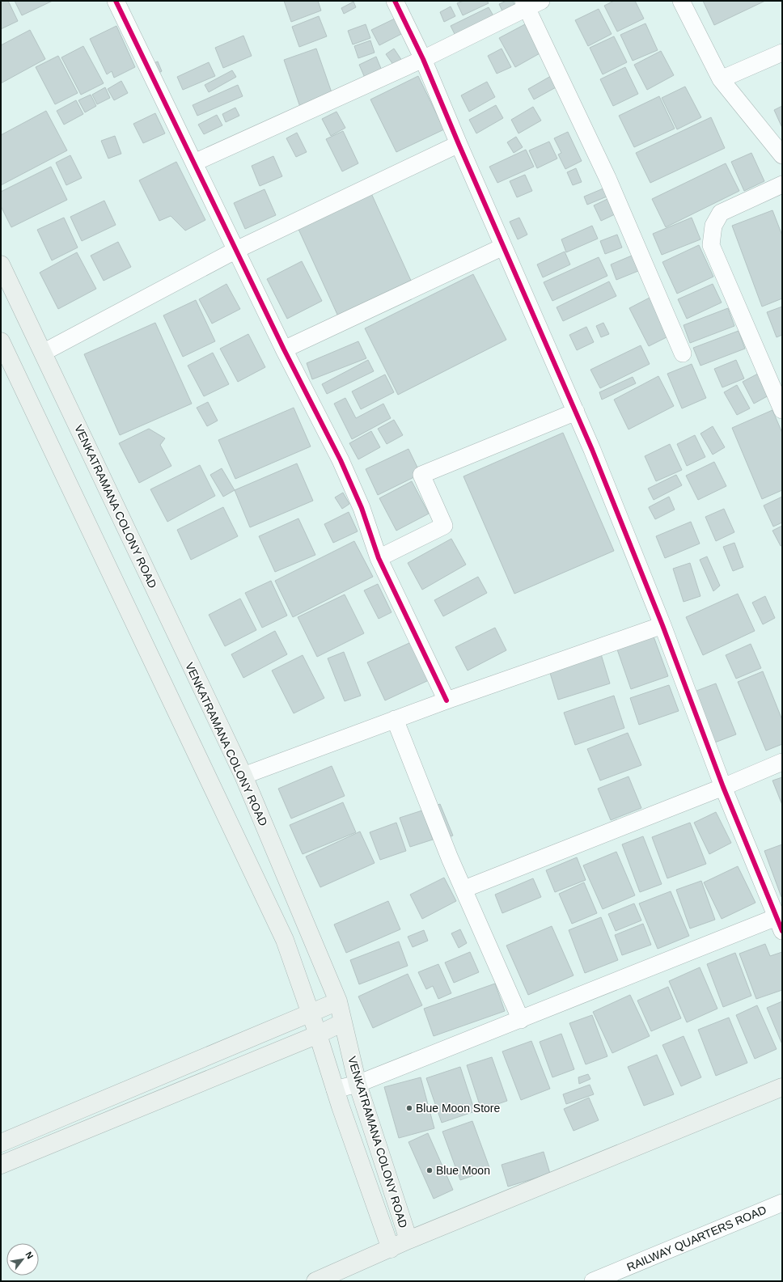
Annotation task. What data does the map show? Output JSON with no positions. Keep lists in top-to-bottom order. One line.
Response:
{"streets":{"main road":["VENKATRAMANA COLONY ROAD"],"street":["RAILWAY QUARTERS ROAD"]},"places":["Blue Moon Store","Blue Moon"],"north":"top right"}
